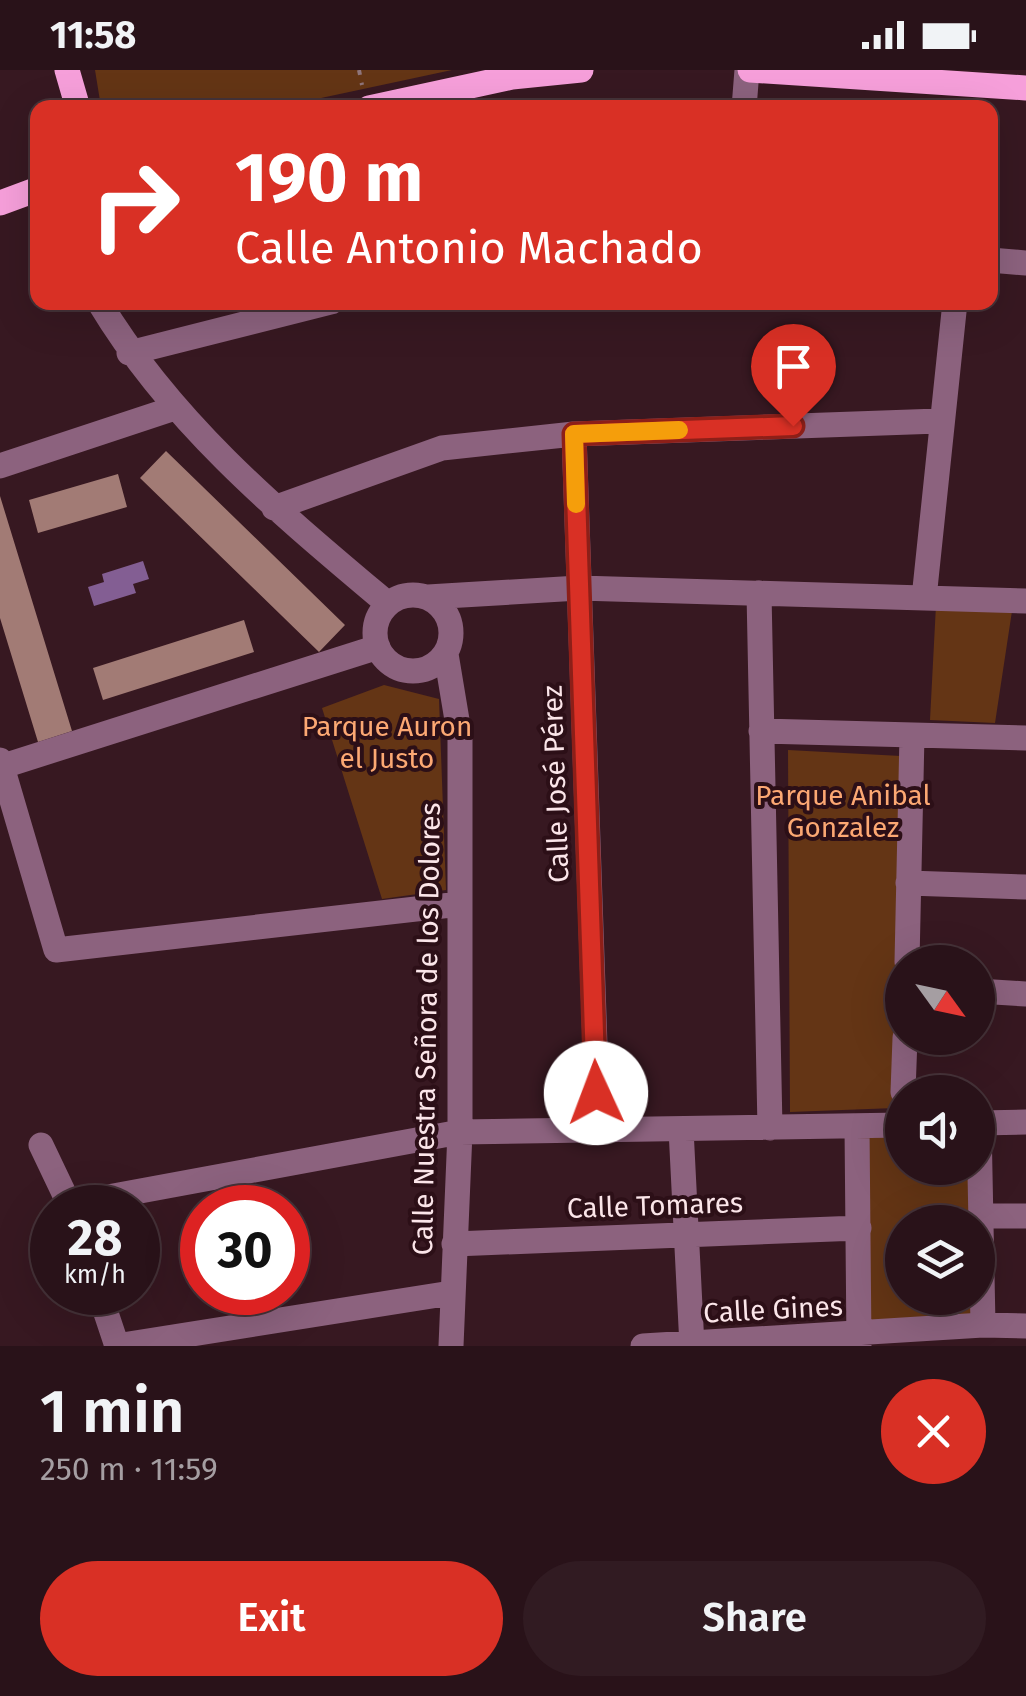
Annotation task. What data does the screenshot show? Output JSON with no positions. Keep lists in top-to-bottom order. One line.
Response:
{"streets":{"street":["Calle José Pérez","Calle Nuestra Señora de los Dolores","Calle Tomares","Calle Gines"]},"crossings":[["Calle Nuestra Señora de los Dolores","Calle Tomares"]],"parks":["Parque Auron el Justo","Parque Anibal Gonzalez"],"north":"bottom right","page":{"status":"11:58","turn":["190 m","Calle Antonio Machado"],"speed":"28 km/h","limit":"30","heading":["1 min","250 m · 11:59"],"buttons":["Exit","Share"]}}
